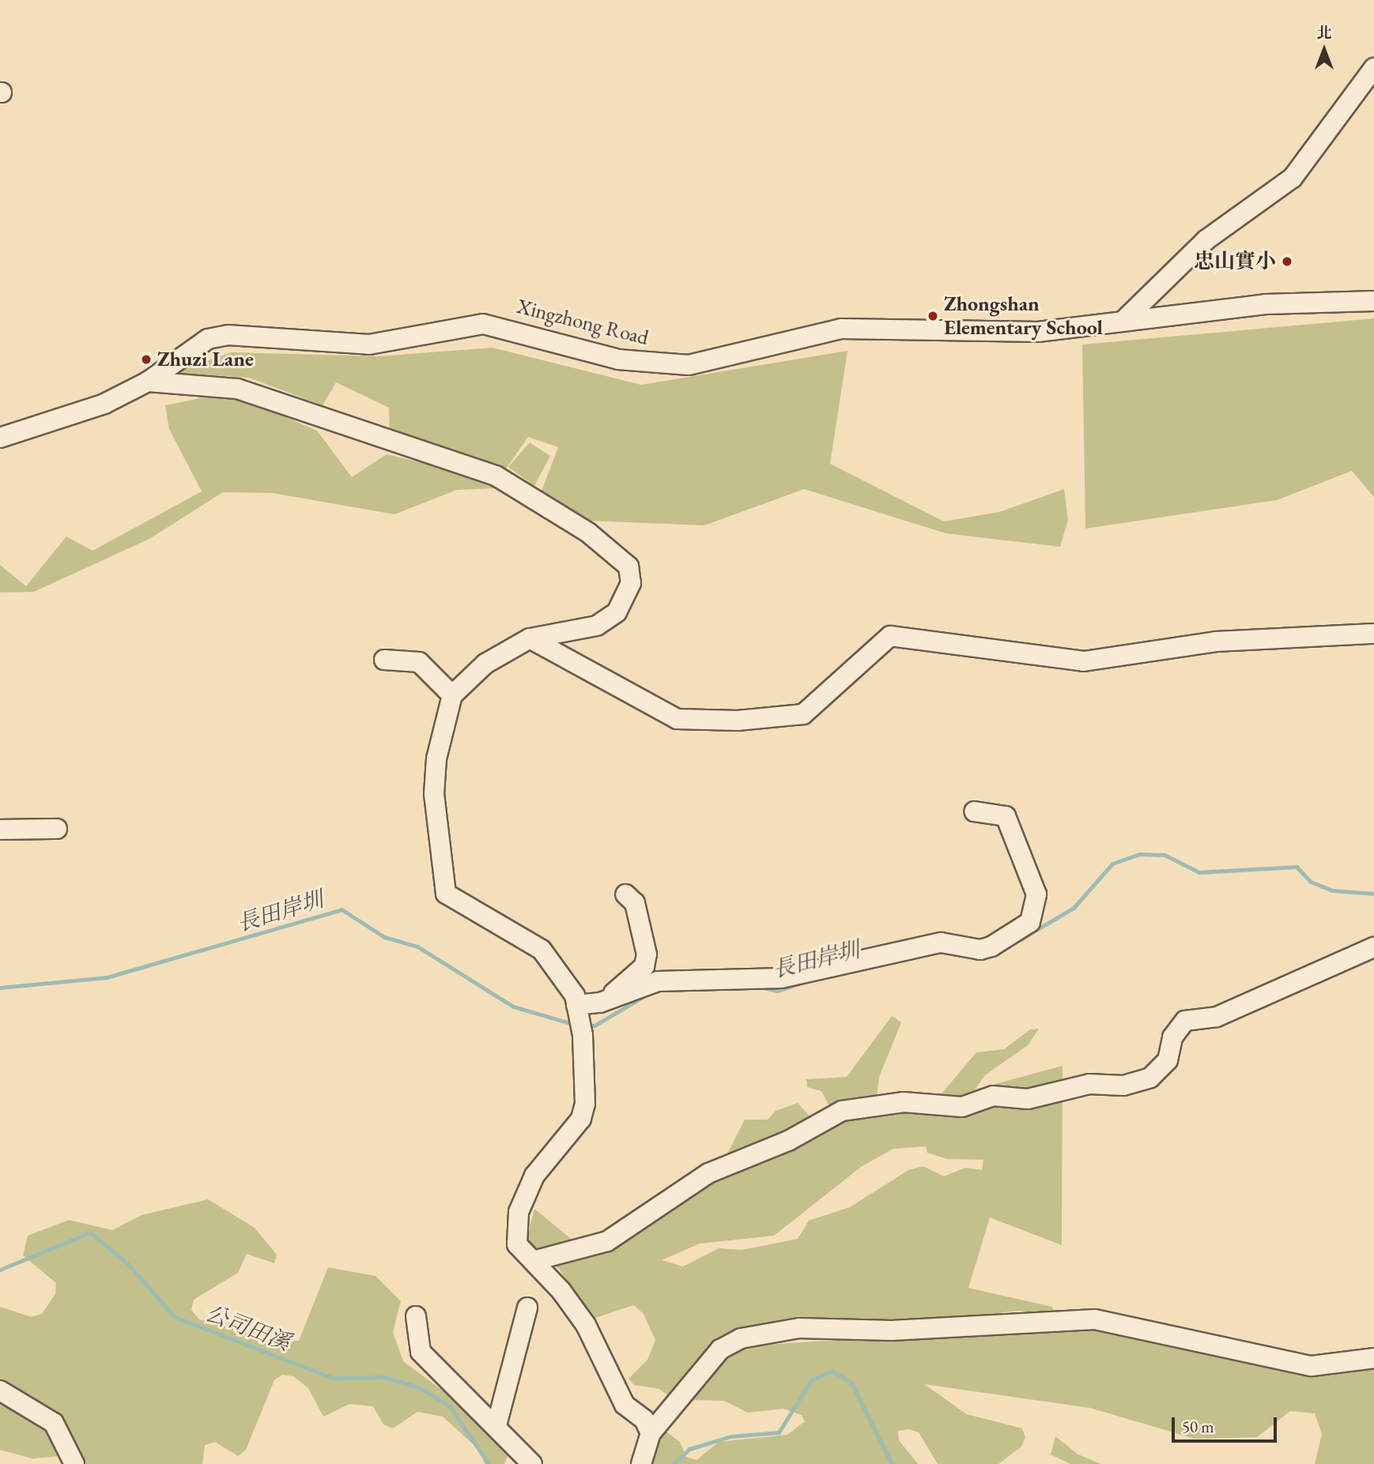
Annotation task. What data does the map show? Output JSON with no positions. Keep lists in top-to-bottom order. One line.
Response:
{"streets":{"street":["Xingzhong Road"]},"water":["長田岸圳","公司田溪"],"places":["忠山實小","Zhongshan Elementary School","Zhuzi Lane"],"scale_bar":"50 m","north":"top"}
